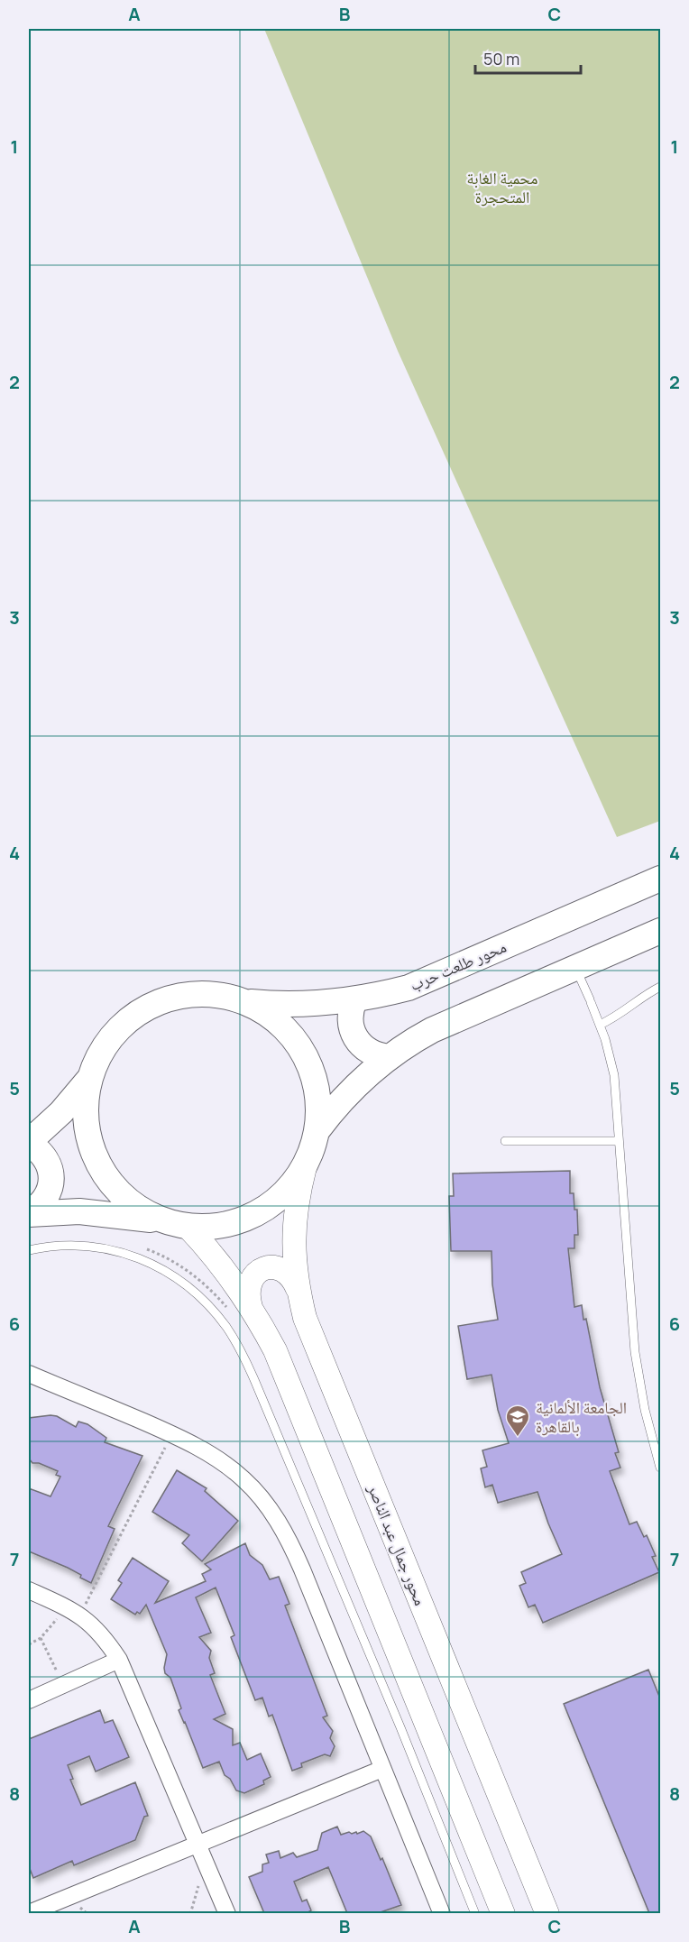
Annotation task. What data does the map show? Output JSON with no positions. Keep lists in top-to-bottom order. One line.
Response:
{"streets":{"main road":["محور طلعت حرب","محور جمال عبد الناصر"]},"parks":["محمية الغابة المتحجرة"],"places":{"school or university":["الجامعة الألمانية بالقاهرة"]},"scale_bar":"50 m","grid":{"columns":["A","B","C"],"rows":["1","2","3","4","5","6","7","8"]}}
